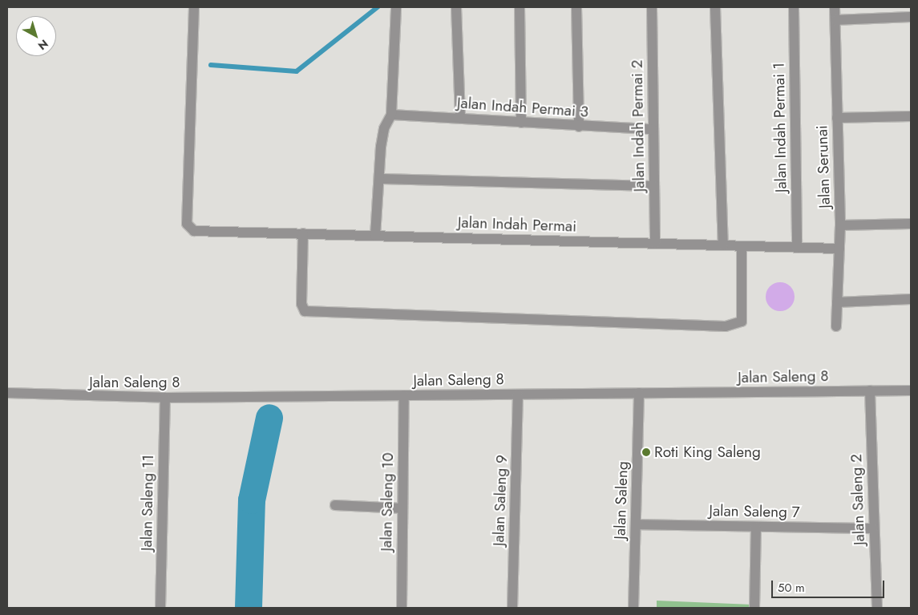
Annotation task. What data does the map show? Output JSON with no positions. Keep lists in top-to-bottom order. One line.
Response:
{"streets":{"street":["Jalan Indah Permai 3","Jalan Indah Permai 2","Jalan Indah Permai 1","Jalan Serunai","Jalan Indah Permai","Jalan Saleng 8","Jalan Saleng 2","Jalan Saleng 9","Jalan Saleng","Jalan Saleng 10","Jalan Saleng 11","Jalan Saleng 7"]},"crossings":[["Jalan Indah Permai 3","Jalan Indah Permai 2"],["Jalan Indah Permai 2","Jalan Indah Permai"],["Jalan Indah Permai 1","Jalan Indah Permai"],["Jalan Serunai","Jalan Indah Permai"],["Jalan Saleng 8","Jalan Saleng 2"],["Jalan Saleng 8","Jalan Saleng 9"],["Jalan Saleng 8","Jalan Saleng"],["Jalan Saleng 8","Jalan Saleng 10"],["Jalan Saleng 8","Jalan Saleng 11"],["Jalan Saleng 2","Jalan Saleng 7"],["Jalan Saleng","Jalan Saleng 7"]],"places":["Roti King Saleng"],"scale_bar":"50 m","north":"bottom right"}
